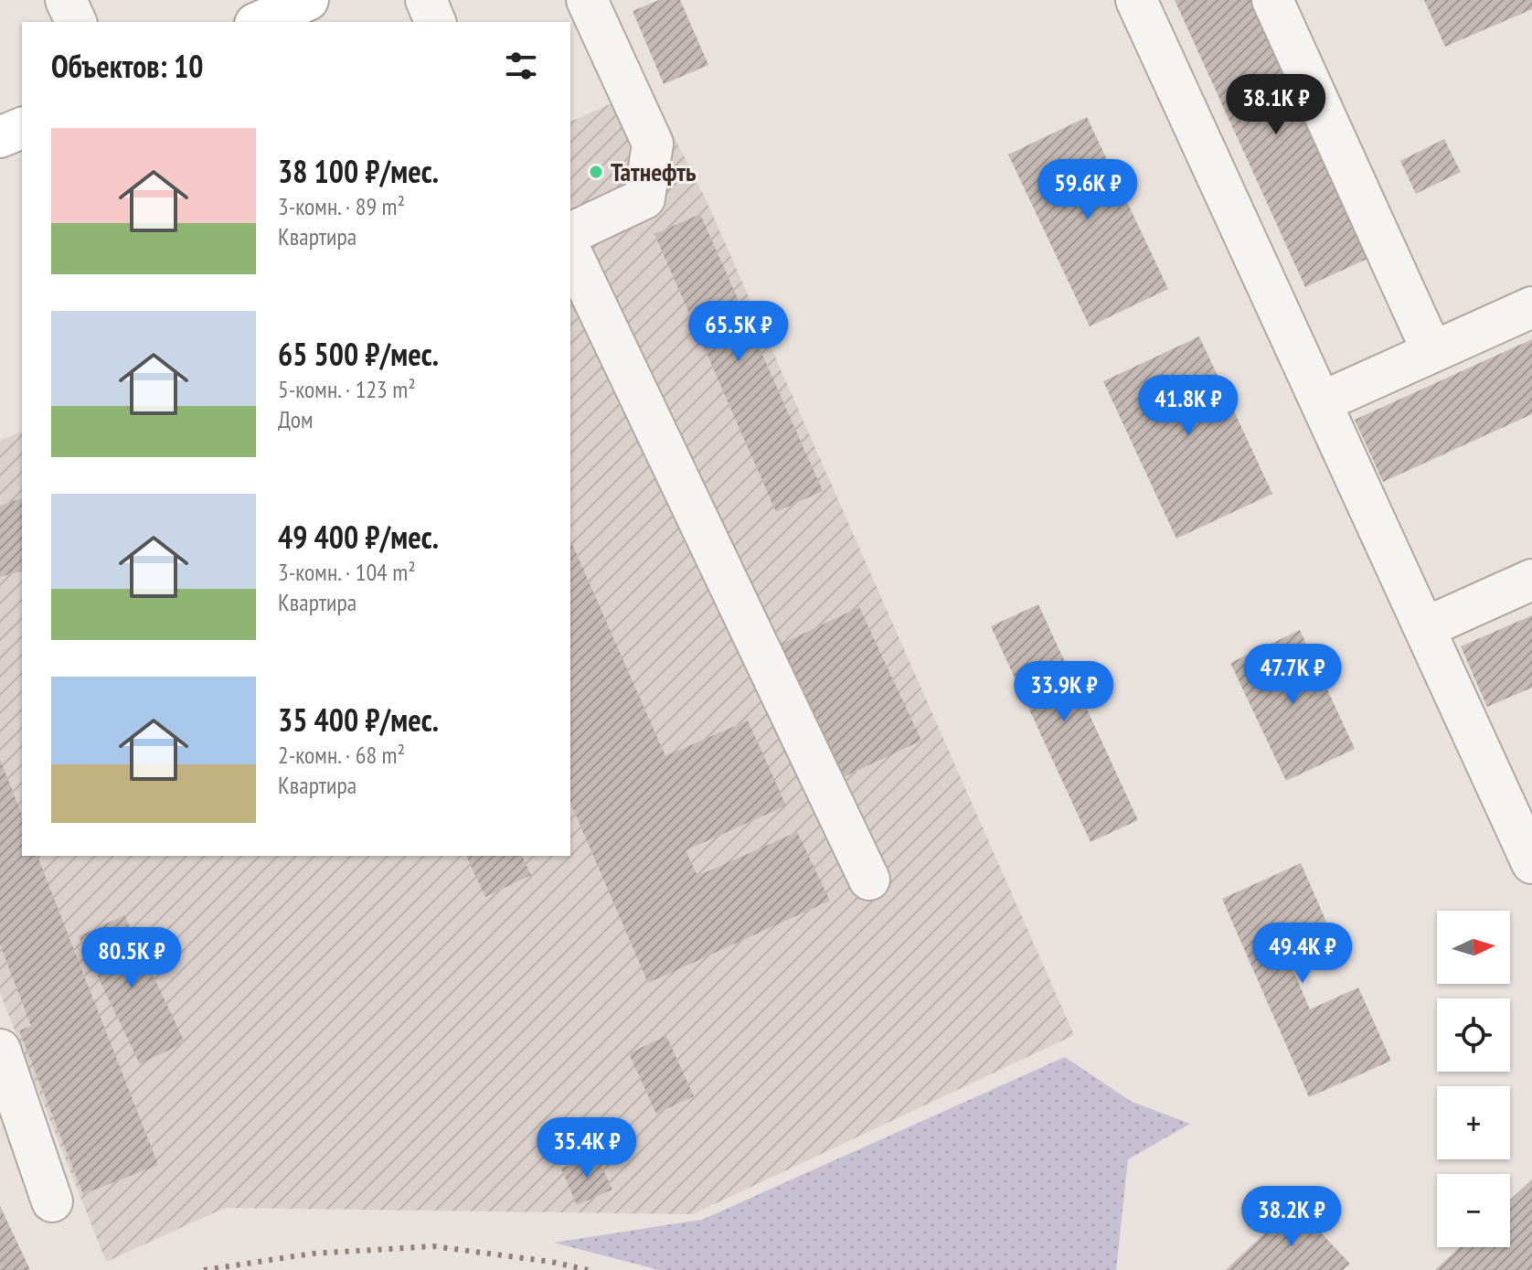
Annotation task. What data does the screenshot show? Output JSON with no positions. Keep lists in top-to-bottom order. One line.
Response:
{"places":["Татнефть"],"north":"right","page":{"heading":"Объектов: 10","price":["38.1K ₽","59.6K ₽","65.5K ₽","41.8K ₽","47.7K ₽","33.9K ₽","49.4K ₽","80.5K ₽","35.4K ₽","38.2K ₽"],"list":[{"name":"38 100 ₽/мес.","note":"3-комн. · 89 m² · Квартира"},{"name":"65 500 ₽/мес.","note":"5-комн. · 123 m² · Дом"},{"name":"49 400 ₽/мес.","note":"3-комн. · 104 m² · Квартира"},{"name":"35 400 ₽/мес.","note":"2-комн. · 68 m² · Квартира"}],"map_buttons":["+","−"]}}
